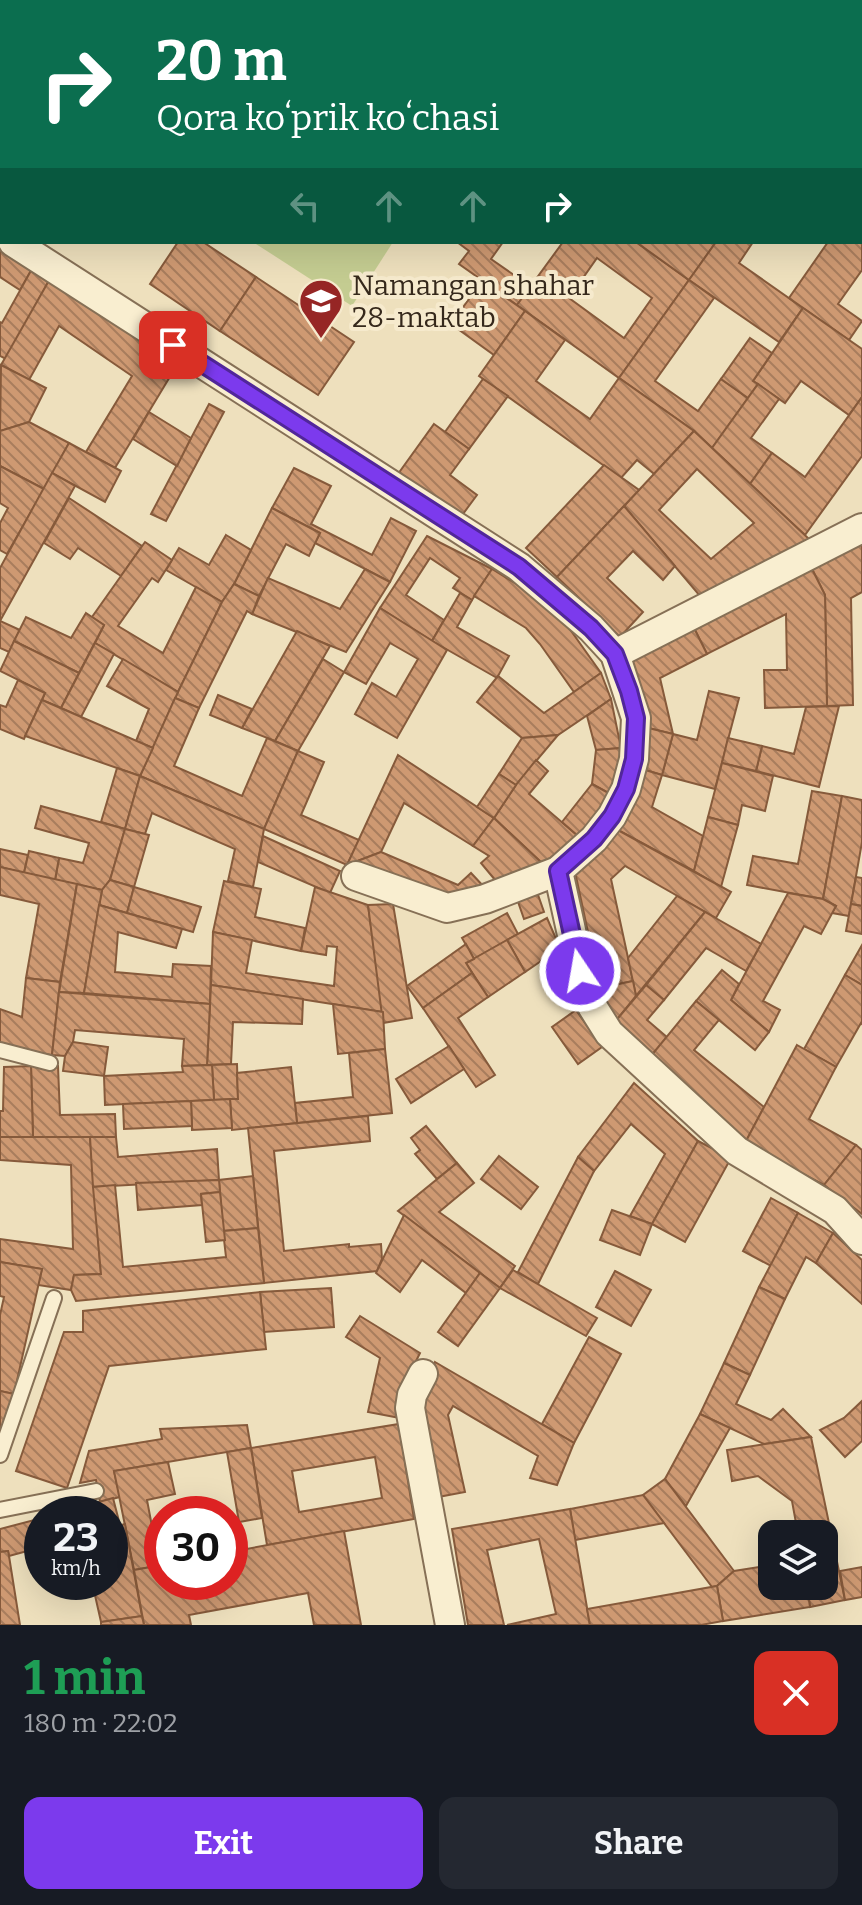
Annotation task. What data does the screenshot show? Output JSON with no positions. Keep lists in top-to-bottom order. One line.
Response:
{"places":{"school or university":["Namangan shahar 28-maktab"]},"page":{"turn":["20 m","Qora koʻprik koʻchasi"],"speed":"23 km/h","limit":"30","heading":["1 min","180 m · 22:02"],"buttons":["Exit","Share"]}}
